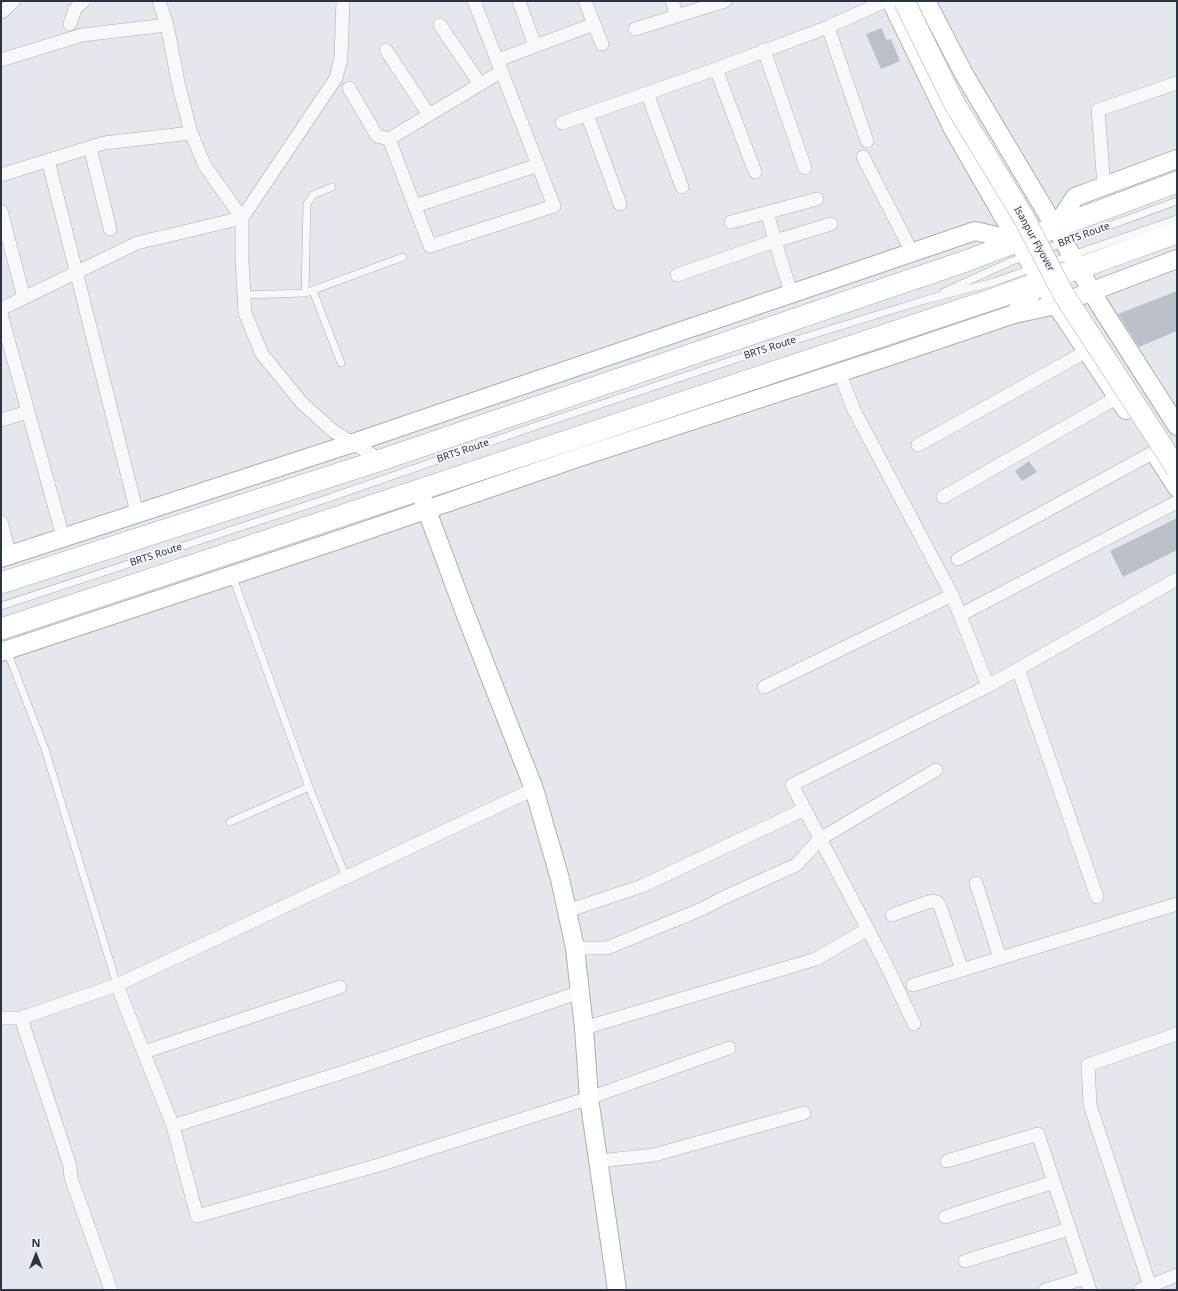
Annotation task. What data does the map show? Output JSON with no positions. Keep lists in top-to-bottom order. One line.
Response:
{"streets":{"main road":["Isanpur Flyover"],"lane":["BRTS Route"]},"north":"top"}
